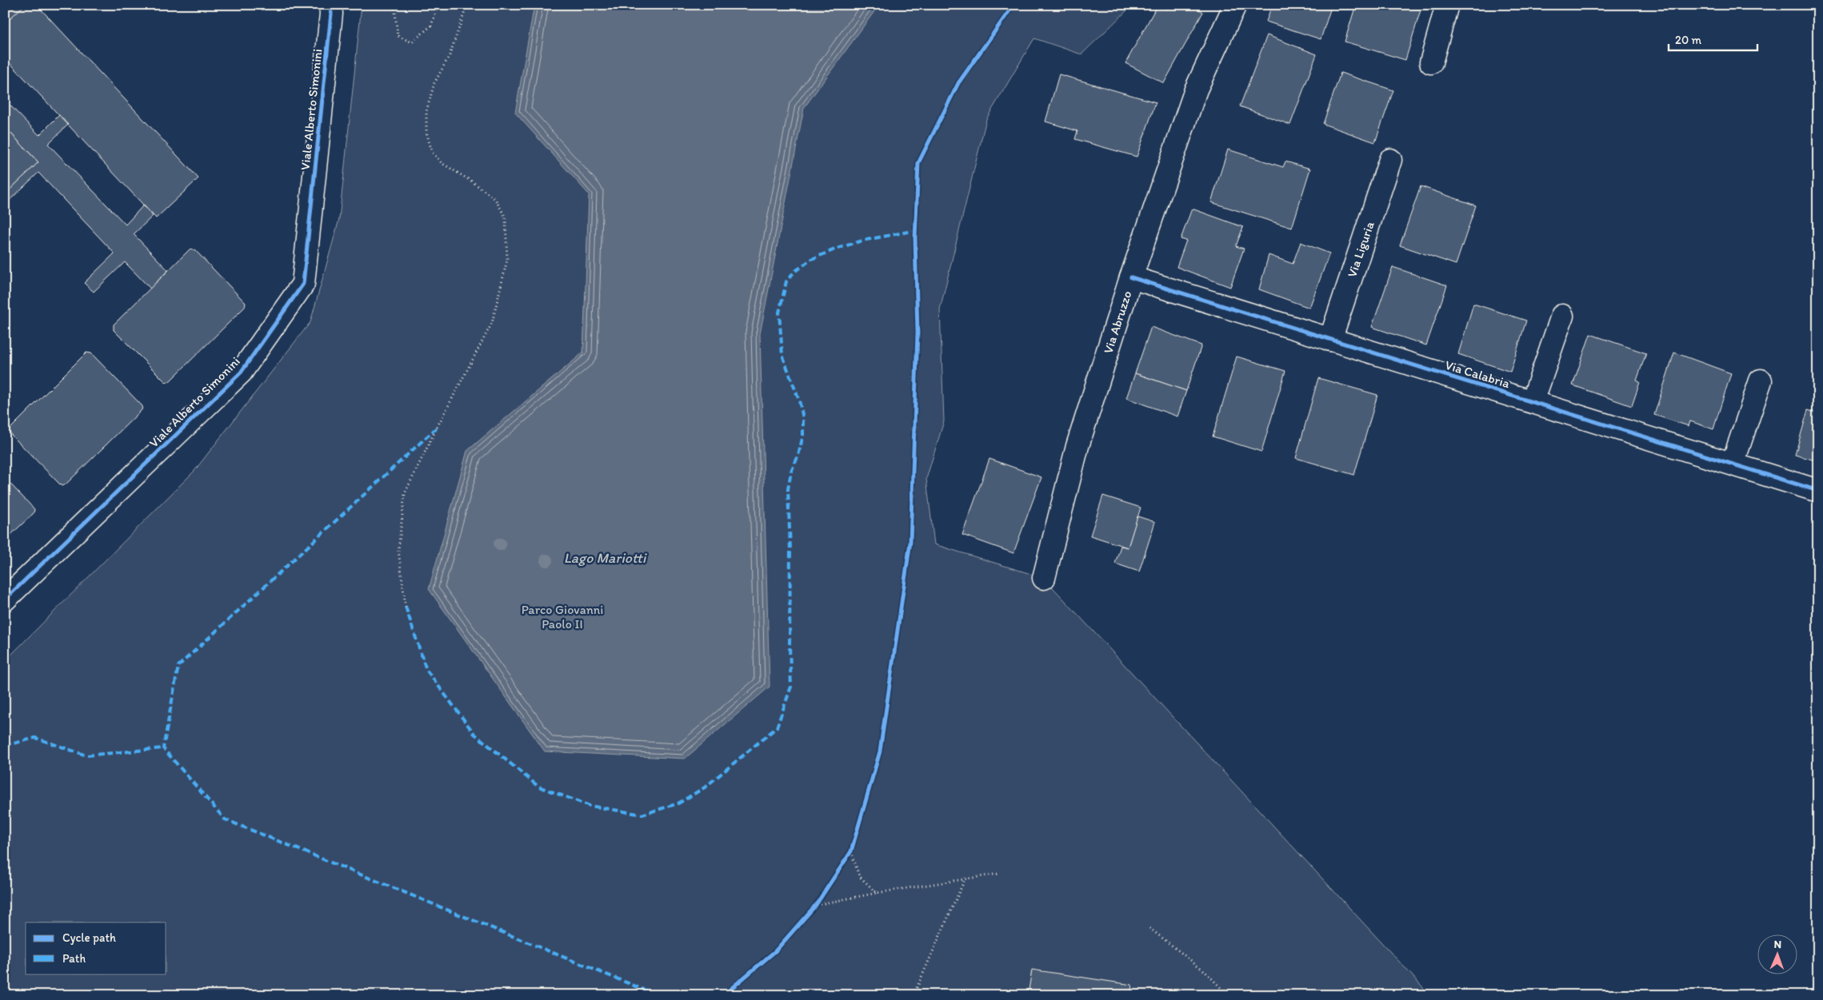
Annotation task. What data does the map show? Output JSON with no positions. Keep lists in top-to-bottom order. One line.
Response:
{"streets":{"street":["Viale Alberto Simonini","Via Liguria","Via Abruzzo","Via Calabria"]},"crossings":[["Via Liguria","Via Calabria"],["Via Abruzzo","Via Calabria"]],"water":["Lago Mariotti"],"parks":["Parco Giovanni Paolo II"],"legend":["Cycle path","Path"],"scale_bar":"20 m","north":"top"}
